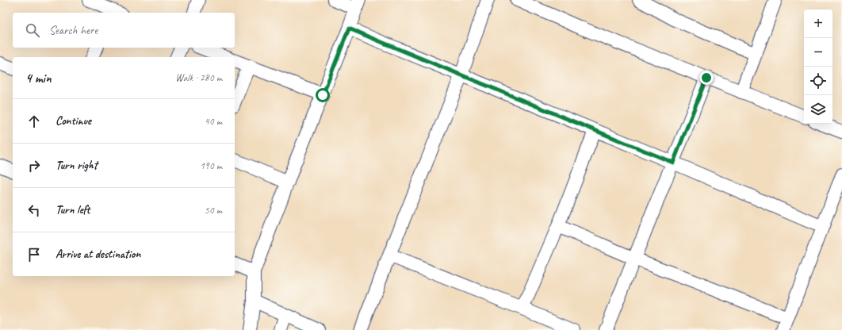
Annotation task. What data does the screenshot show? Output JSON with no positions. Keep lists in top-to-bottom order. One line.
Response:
{"page":{"map_buttons":["+","−"],"search":"Search here","heading":["4 min","Walk · 280 m"],"list":[["Continue","40 m"],["Turn right","190 m"],["Turn left","50 m"],"Arrive at destination"]}}
